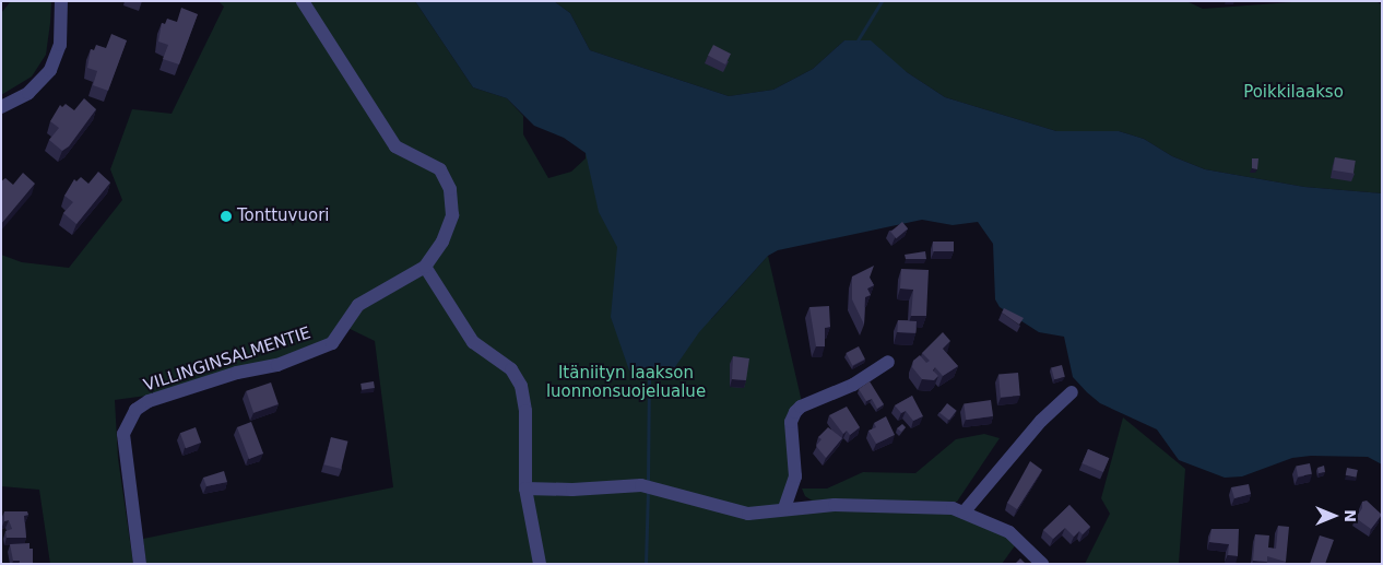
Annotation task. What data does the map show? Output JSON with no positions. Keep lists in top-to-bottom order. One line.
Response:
{"streets":{"street":["VILLINGINSALMENTIE"]},"parks":["Poikkilaakso","Itäniityn laakson luonnonsuojelualue"],"places":["Tonttuvuori"],"north":"right"}
